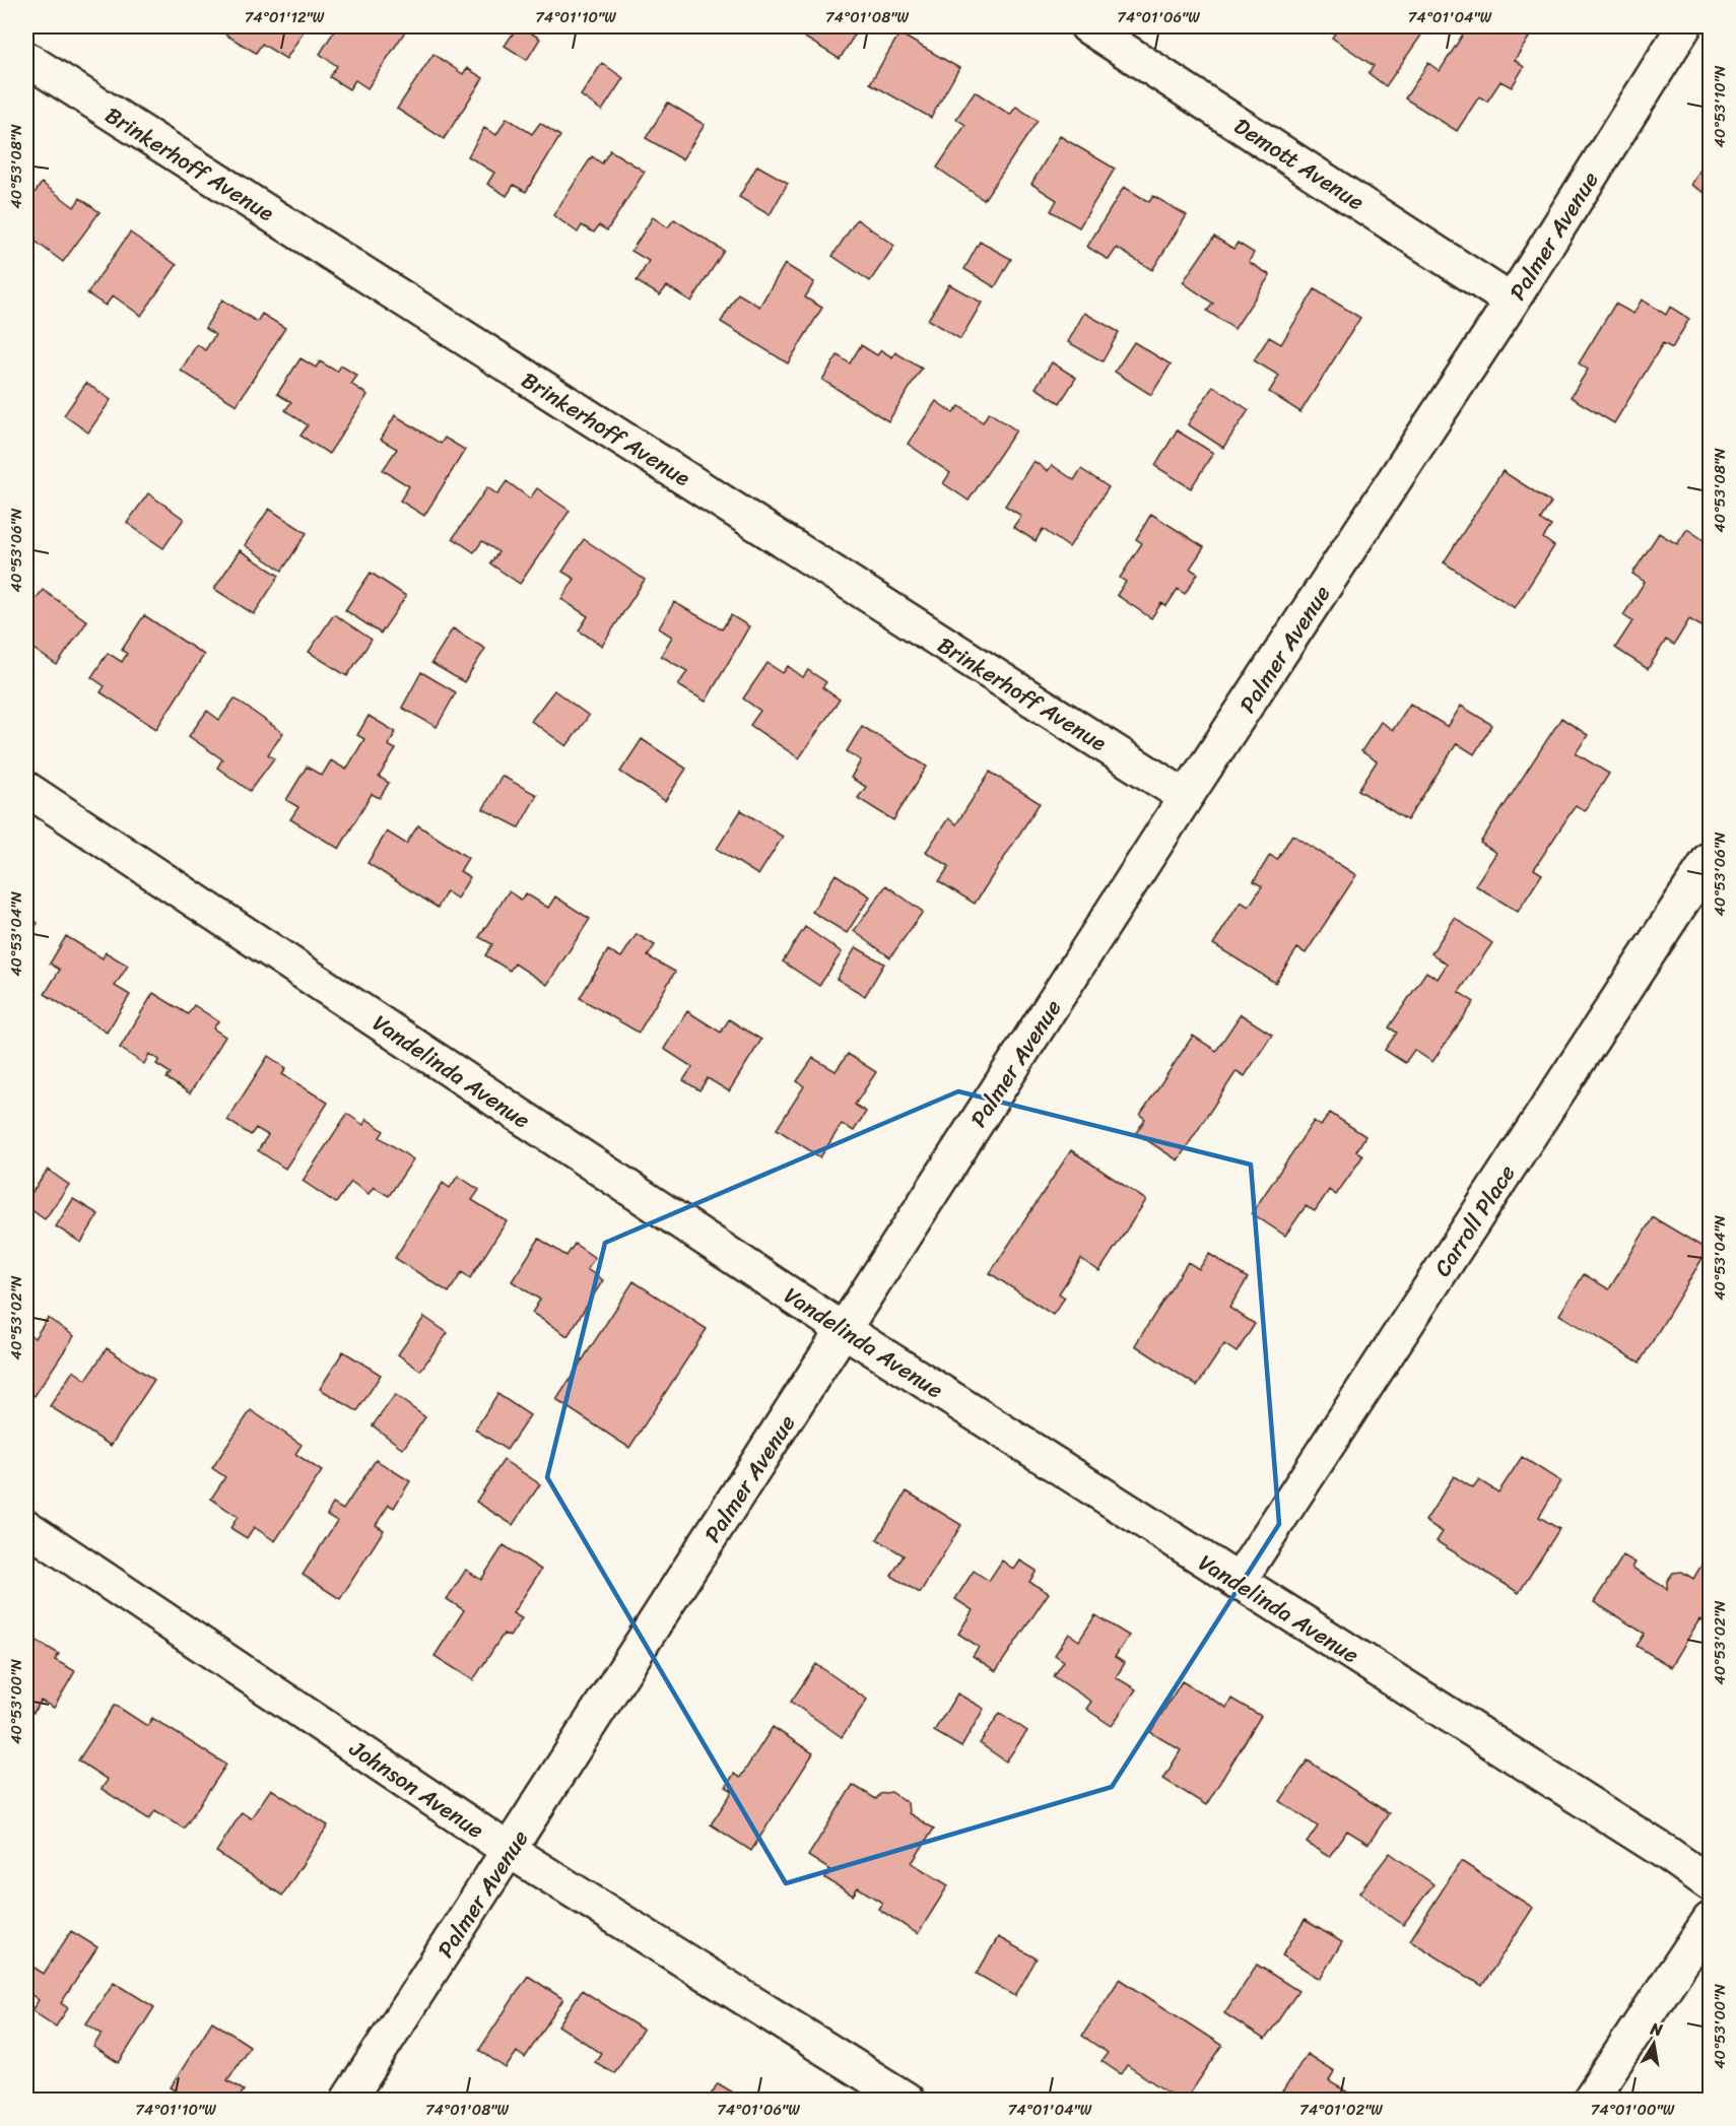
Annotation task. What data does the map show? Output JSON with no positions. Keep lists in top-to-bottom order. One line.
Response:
{"streets":{"street":["Brinkerhoff Avenue","Demott Avenue","Palmer Avenue","Vandelinda Avenue","Carroll Place","Johnson Avenue"]},"crossings":[["Brinkerhoff Avenue","Palmer Avenue"],["Demott Avenue","Palmer Avenue"],["Palmer Avenue","Vandelinda Avenue"],["Palmer Avenue","Johnson Avenue"],["Vandelinda Avenue","Carroll Place"]],"north":"top","coordinates":["74°01'12\"W","74°01'10\"W","74°01'08\"W","74°01'06\"W","74°01'04\"W","40°53'10\"N","40°53'08\"N","40°53'06\"N","40°53'04\"N","40°53'02\"N","40°53'00\"N","74°01'02\"W","74°01'00\"W"]}
